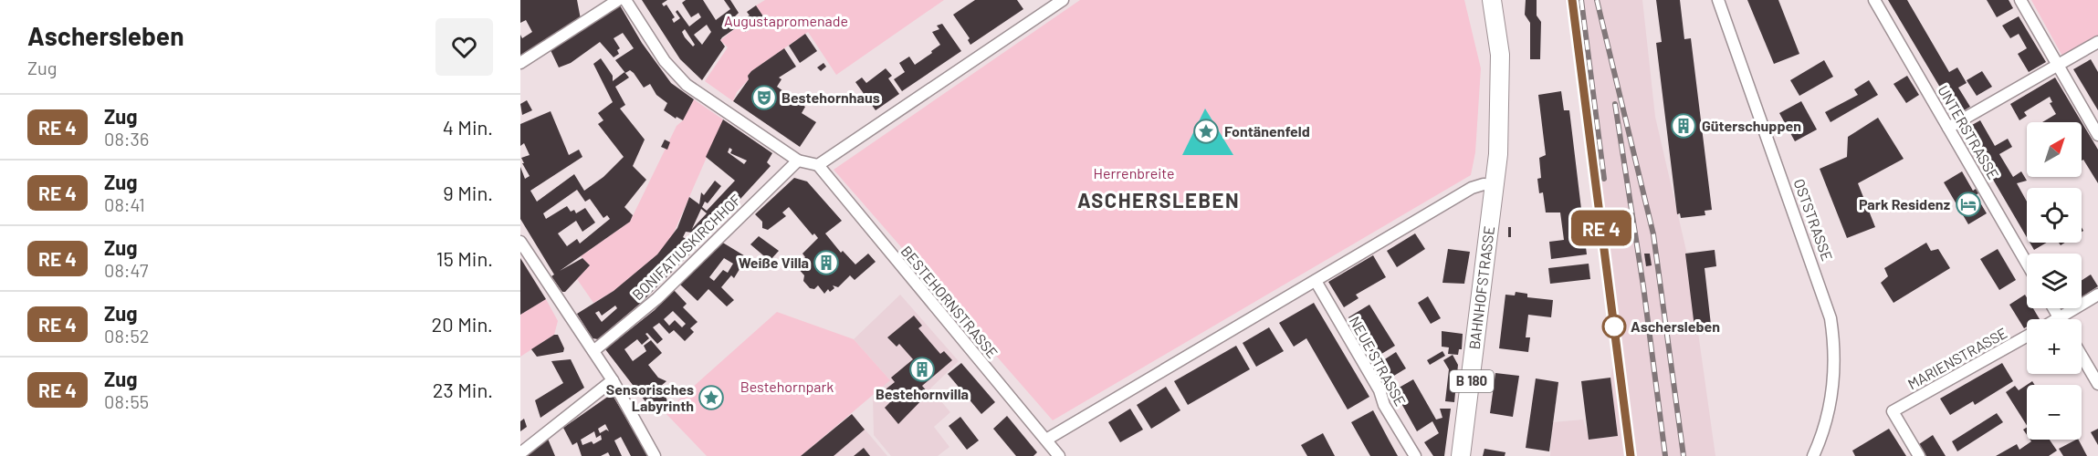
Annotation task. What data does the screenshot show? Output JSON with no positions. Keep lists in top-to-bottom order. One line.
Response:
{"streets":{"main road":["BAHNHOFSTRASSE","B 180"],"street":["UNTERSTRASSE","OSTSTRASSE","BONIFATIUSKIRCHHOF","BESTEHORNSTRASSE","MARIENSTRASSE","NEUE STRASSE"]},"crossings":[["BAHNHOFSTRASSE","B 180"]],"districts":["ASCHERSLEBEN"],"parks":["Augustapromenade","Herrenbreite","Bestehornpark"],"places":{"theatre":["Bestehornhaus"],"building":["Güterschuppen","Weiße Villa","Bestehornvilla"],"place":["Fontänenfeld","Sensorisches Labyrinth"],"hotel":["Park Residenz"],"other":["Aschersleben"]},"north":"top right","page":{"heading":["Aschersleben","Zug"],"on_map":"RE 4","list":[{"mark":"RE 4","name":"Zug","note":"08:36","value":"4 Min."},{"mark":"RE 4","name":"Zug","note":"08:41","value":"9 Min."},{"mark":"RE 4","name":"Zug","note":"08:47","value":"15 Min."},{"mark":"RE 4","name":"Zug","note":"08:52","value":"20 Min."},{"mark":"RE 4","name":"Zug","note":"08:55","value":"23 Min."}],"map_buttons":["+","−"]}}
